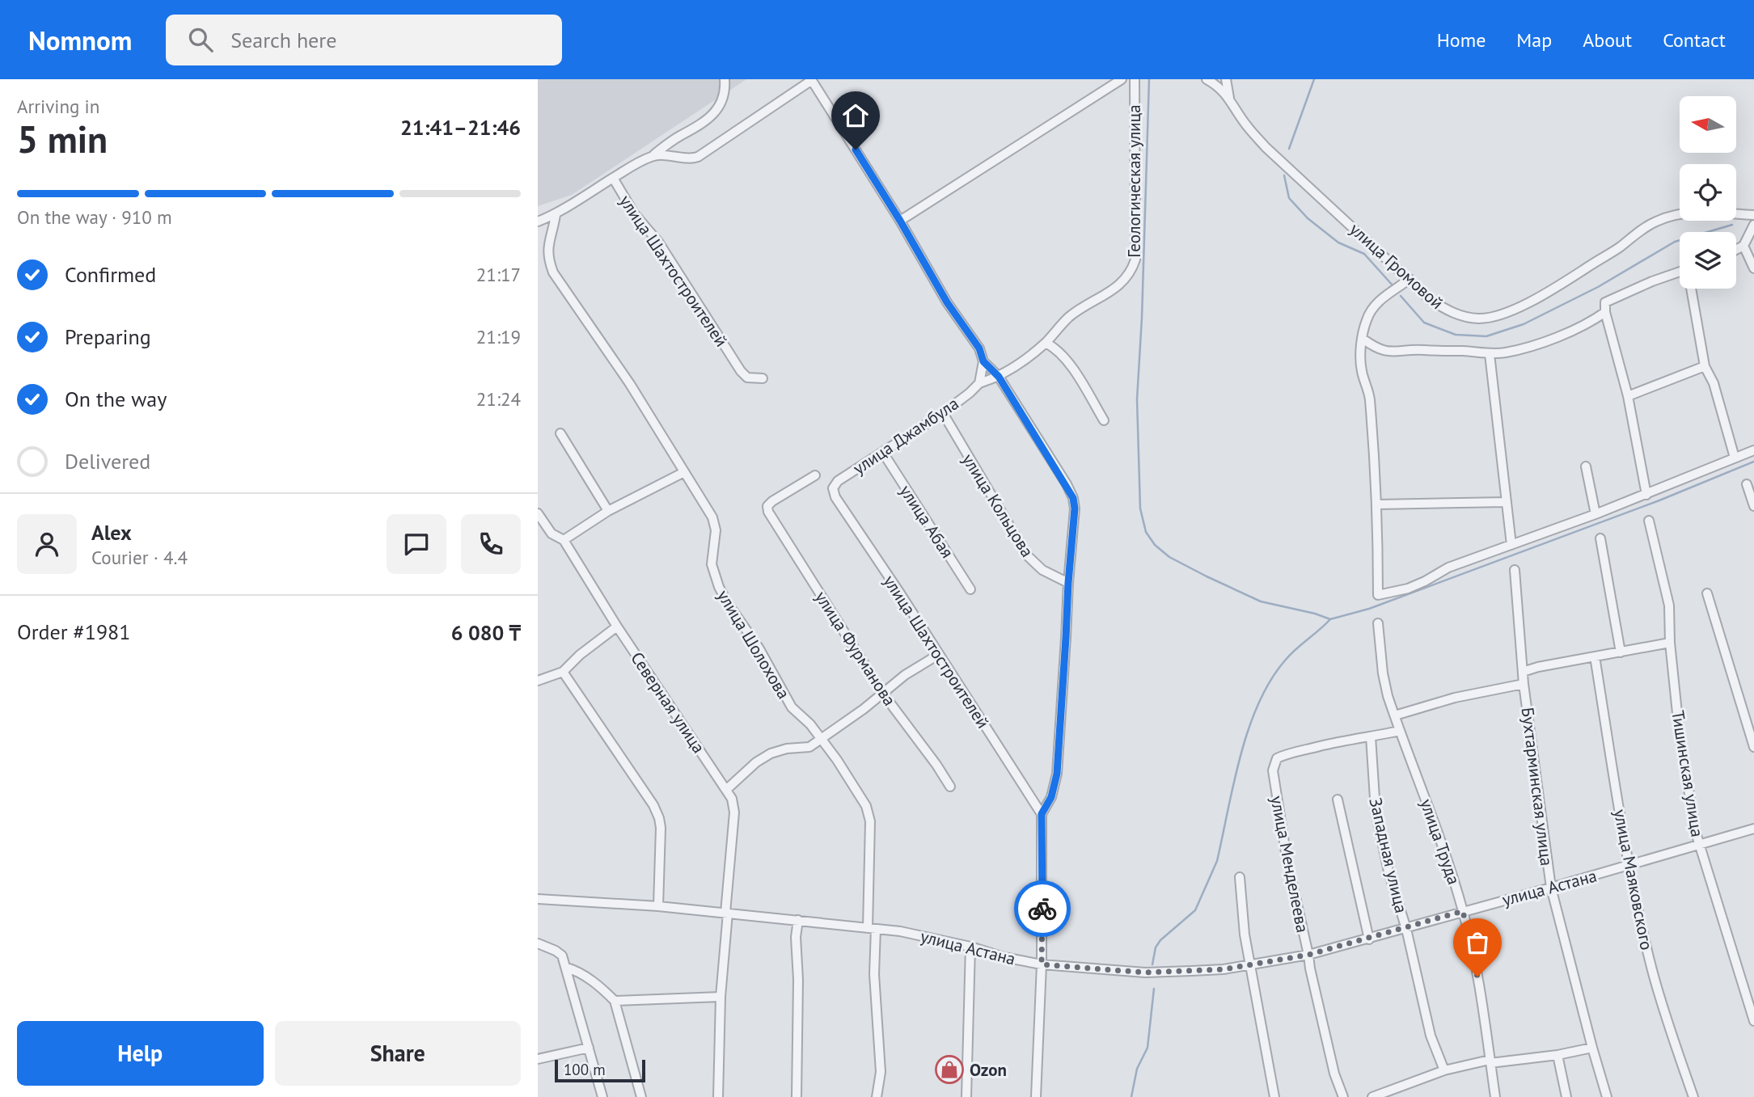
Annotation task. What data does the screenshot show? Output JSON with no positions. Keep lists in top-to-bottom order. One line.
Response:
{"streets":{"street":["Геологическая улица","улица Громовой","улица Шахтостроителей","улица Джамбула","улица Кольцова","улица Абая","улица Шолохова","улица Фурманова","Северная улица","Тишинская улица","Бухтарминская улица","улица Труда","Западная улица","улица Менделеева","улица Маяковского","улица Астана"]},"crossings":[["Геологическая улица","улица Джамбула"],["улица Шахтостроителей","улица Джамбула"],["улица Джамбула","улица Кольцова"],["улица Джамбула","улица Абая"],["улица Шолохова","улица Астана"],["Северная улица","улица Астана"],["Тишинская улица","улица Астана"],["Бухтарминская улица","улица Астана"],["улица Труда","улица Астана"],["Западная улица","улица Менделеева"],["Западная улица","улица Астана"],["улица Менделеева","улица Астана"],["улица Маяковского","улица Астана"]],"places":{"shop":["Ozon"]},"scale_bar":"100 m","north":"left","page":{"header":"Nomnom","search":"Search here","nav":["Home","Map","About","Contact"],"heading":["5 min","Arriving in","21:41–21:46"],"panel":["Alex","Courier · 4.4","Order #1981","6 080 ₸"],"bar":"On the way · 910 m","list":[["Confirmed","21:17"],["Preparing","21:19"],["On the way","21:24"],"Delivered"],"buttons":["Help","Share"],"scale":"100 m"}}
